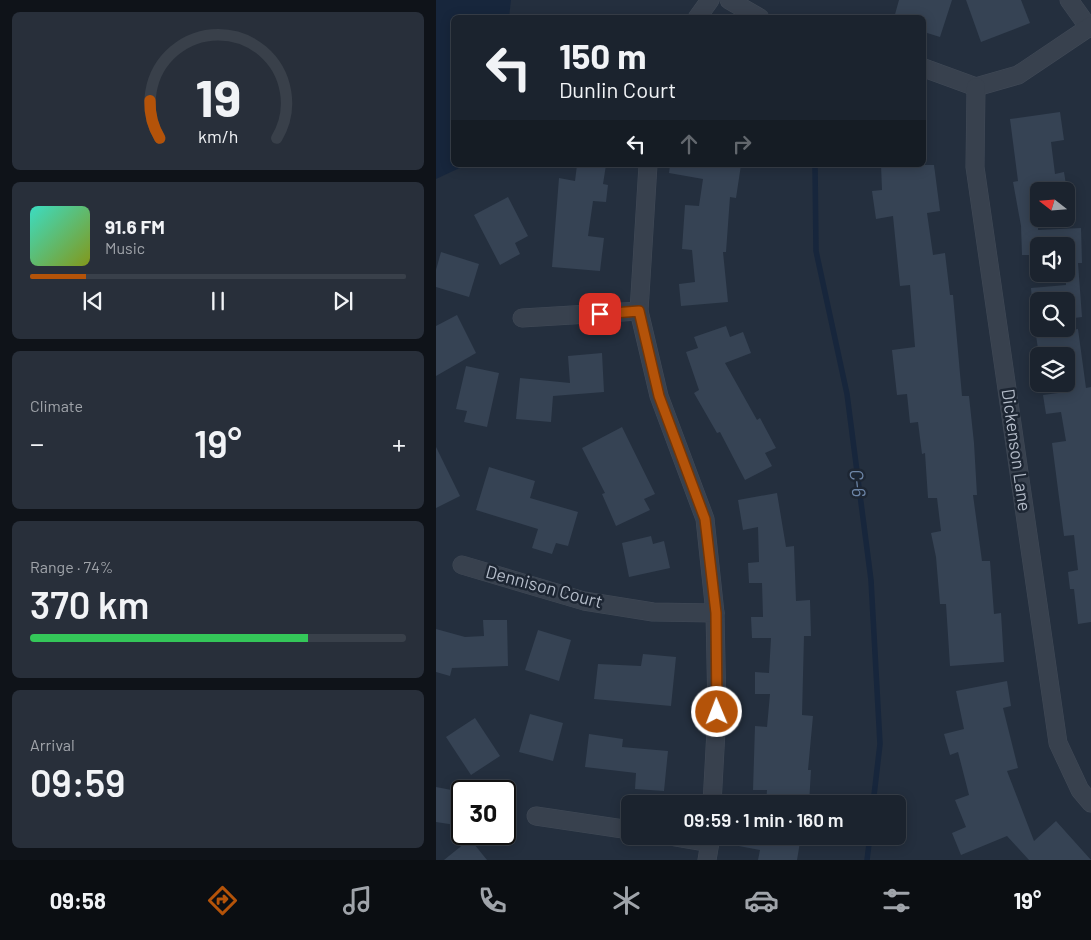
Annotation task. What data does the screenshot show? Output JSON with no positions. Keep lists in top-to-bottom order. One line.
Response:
{"streets":{"street":["Dickenson Lane","Dennison Court"]},"water":["C-6"],"north":"left","page":{"turn":["150 m","Dunlin Court"],"song":["91.6 FM","Music"],"tile":["Climate",["Range · 74%","370 km"],["Arrival","09:59"]],"heat":["−","19°","+"],"limit":"30","trip":"09:59 · 1 min · 160 m","tabs":["09:58","19°"],"gauge":["19","km/h"]}}
